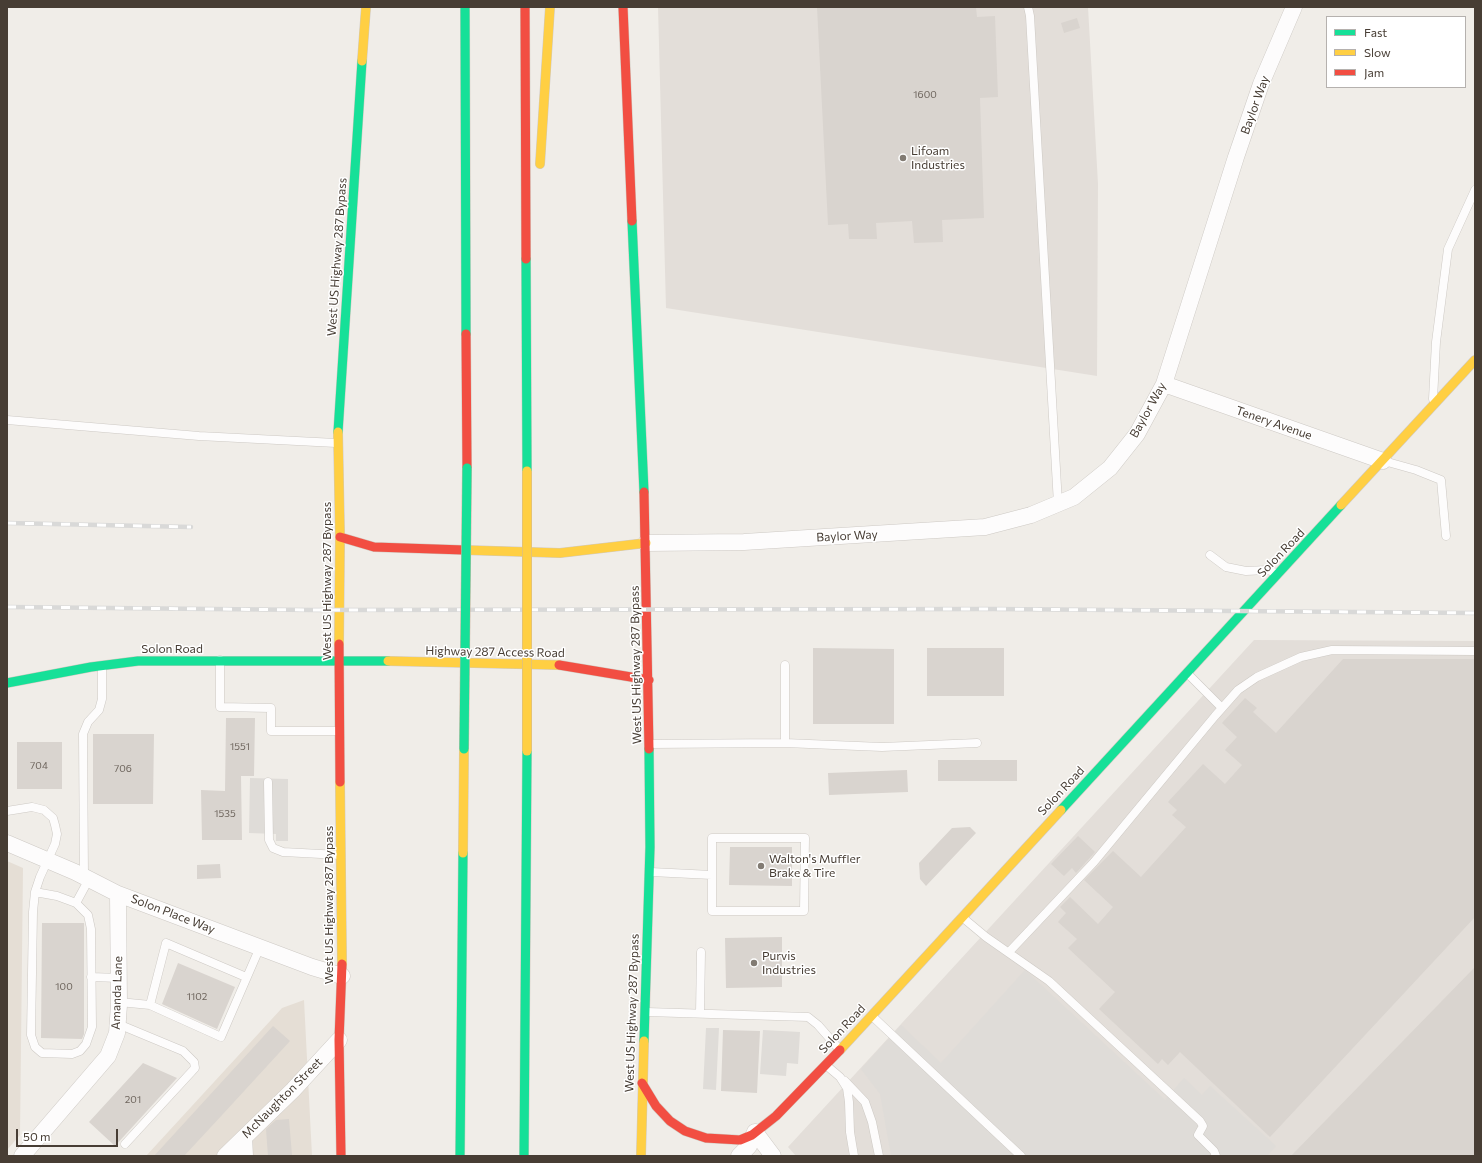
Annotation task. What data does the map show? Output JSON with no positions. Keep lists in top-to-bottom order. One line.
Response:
{"streets":{"main road":["West US Highway 287 Bypass","Solon Road","Highway 287 Access Road"],"street":["Baylor Way","Tenery Avenue","Solon Place Way","Amanda Lane","McNaughton Street"]},"crossings":[["Baylor Way","West US Highway 287 Bypass"],["Baylor Way","Tenery Avenue"],["West US Highway 287 Bypass","Solon Road"],["West US Highway 287 Bypass","Highway 287 Access Road"],["West US Highway 287 Bypass","Solon Place Way"],["West US Highway 287 Bypass","McNaughton Street"],["Tenery Avenue","Solon Road"],["Solon Road","Highway 287 Access Road"],["Solon Place Way","Amanda Lane"]],"places":["Lifoam Industries","Walton's Muffler Brake & Tire","Purvis Industries"],"house_numbers":["1600","1551","704","706","1535","100","1102","201"],"legend":["Fast","Slow","Jam"],"scale_bar":"50 m"}
